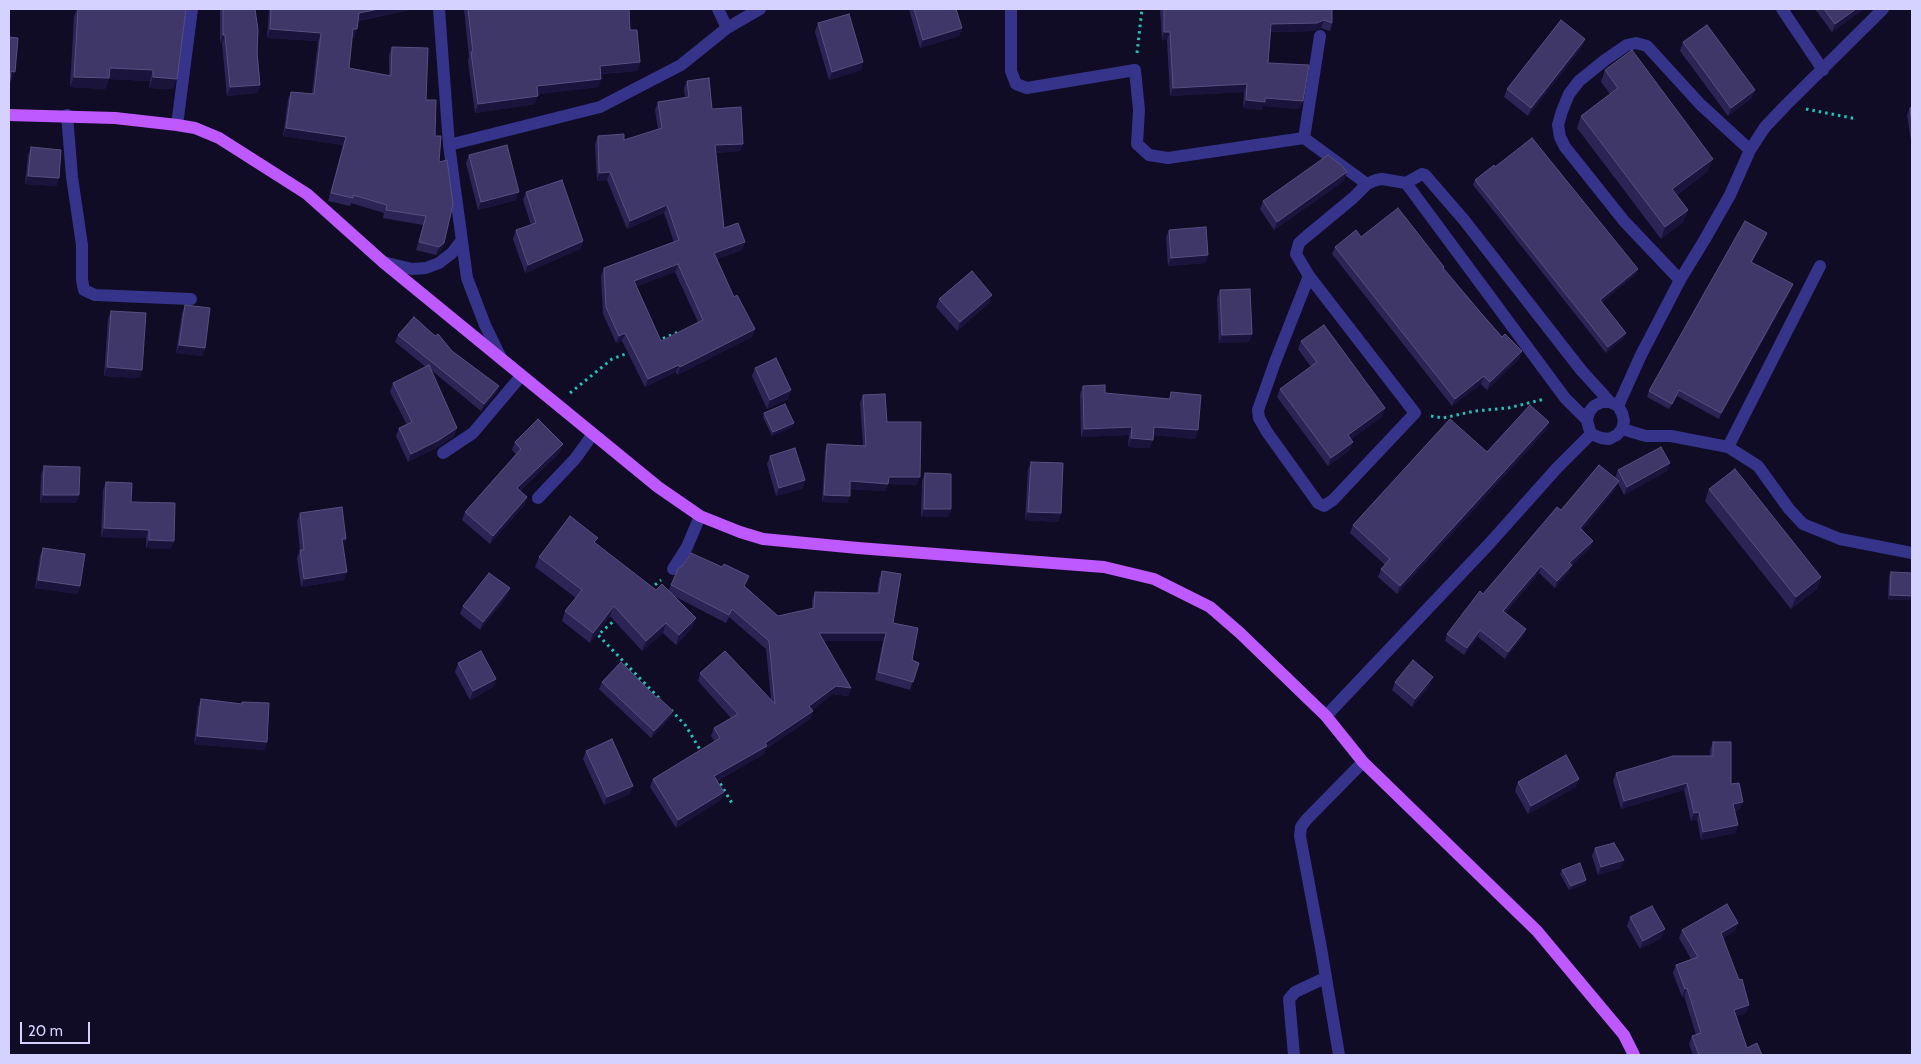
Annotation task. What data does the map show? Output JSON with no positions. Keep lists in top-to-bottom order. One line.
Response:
{"scale_bar":"20 m"}
